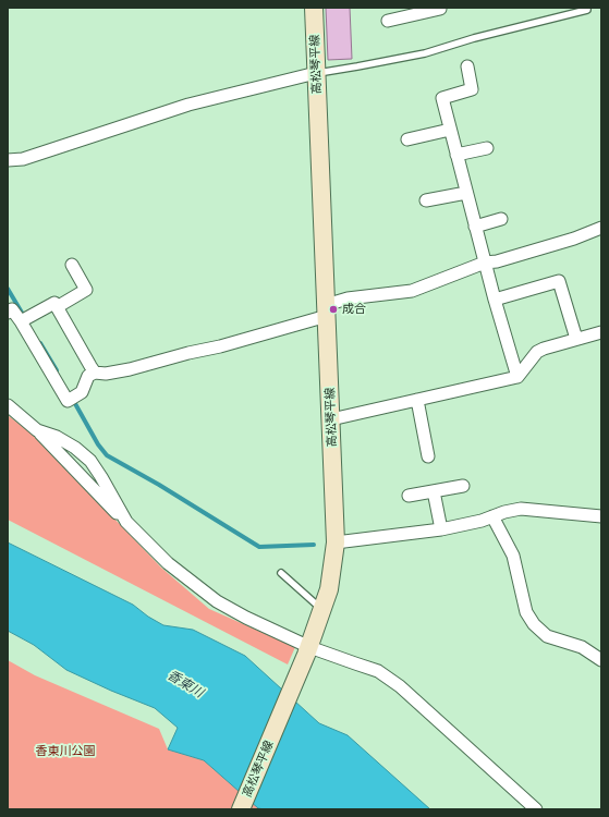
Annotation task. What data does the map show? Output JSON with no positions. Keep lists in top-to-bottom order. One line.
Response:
{"streets":{"main road":["高松琴平線"]},"water":["香東川"],"parks":["香東川公園"],"places":["成合"]}
